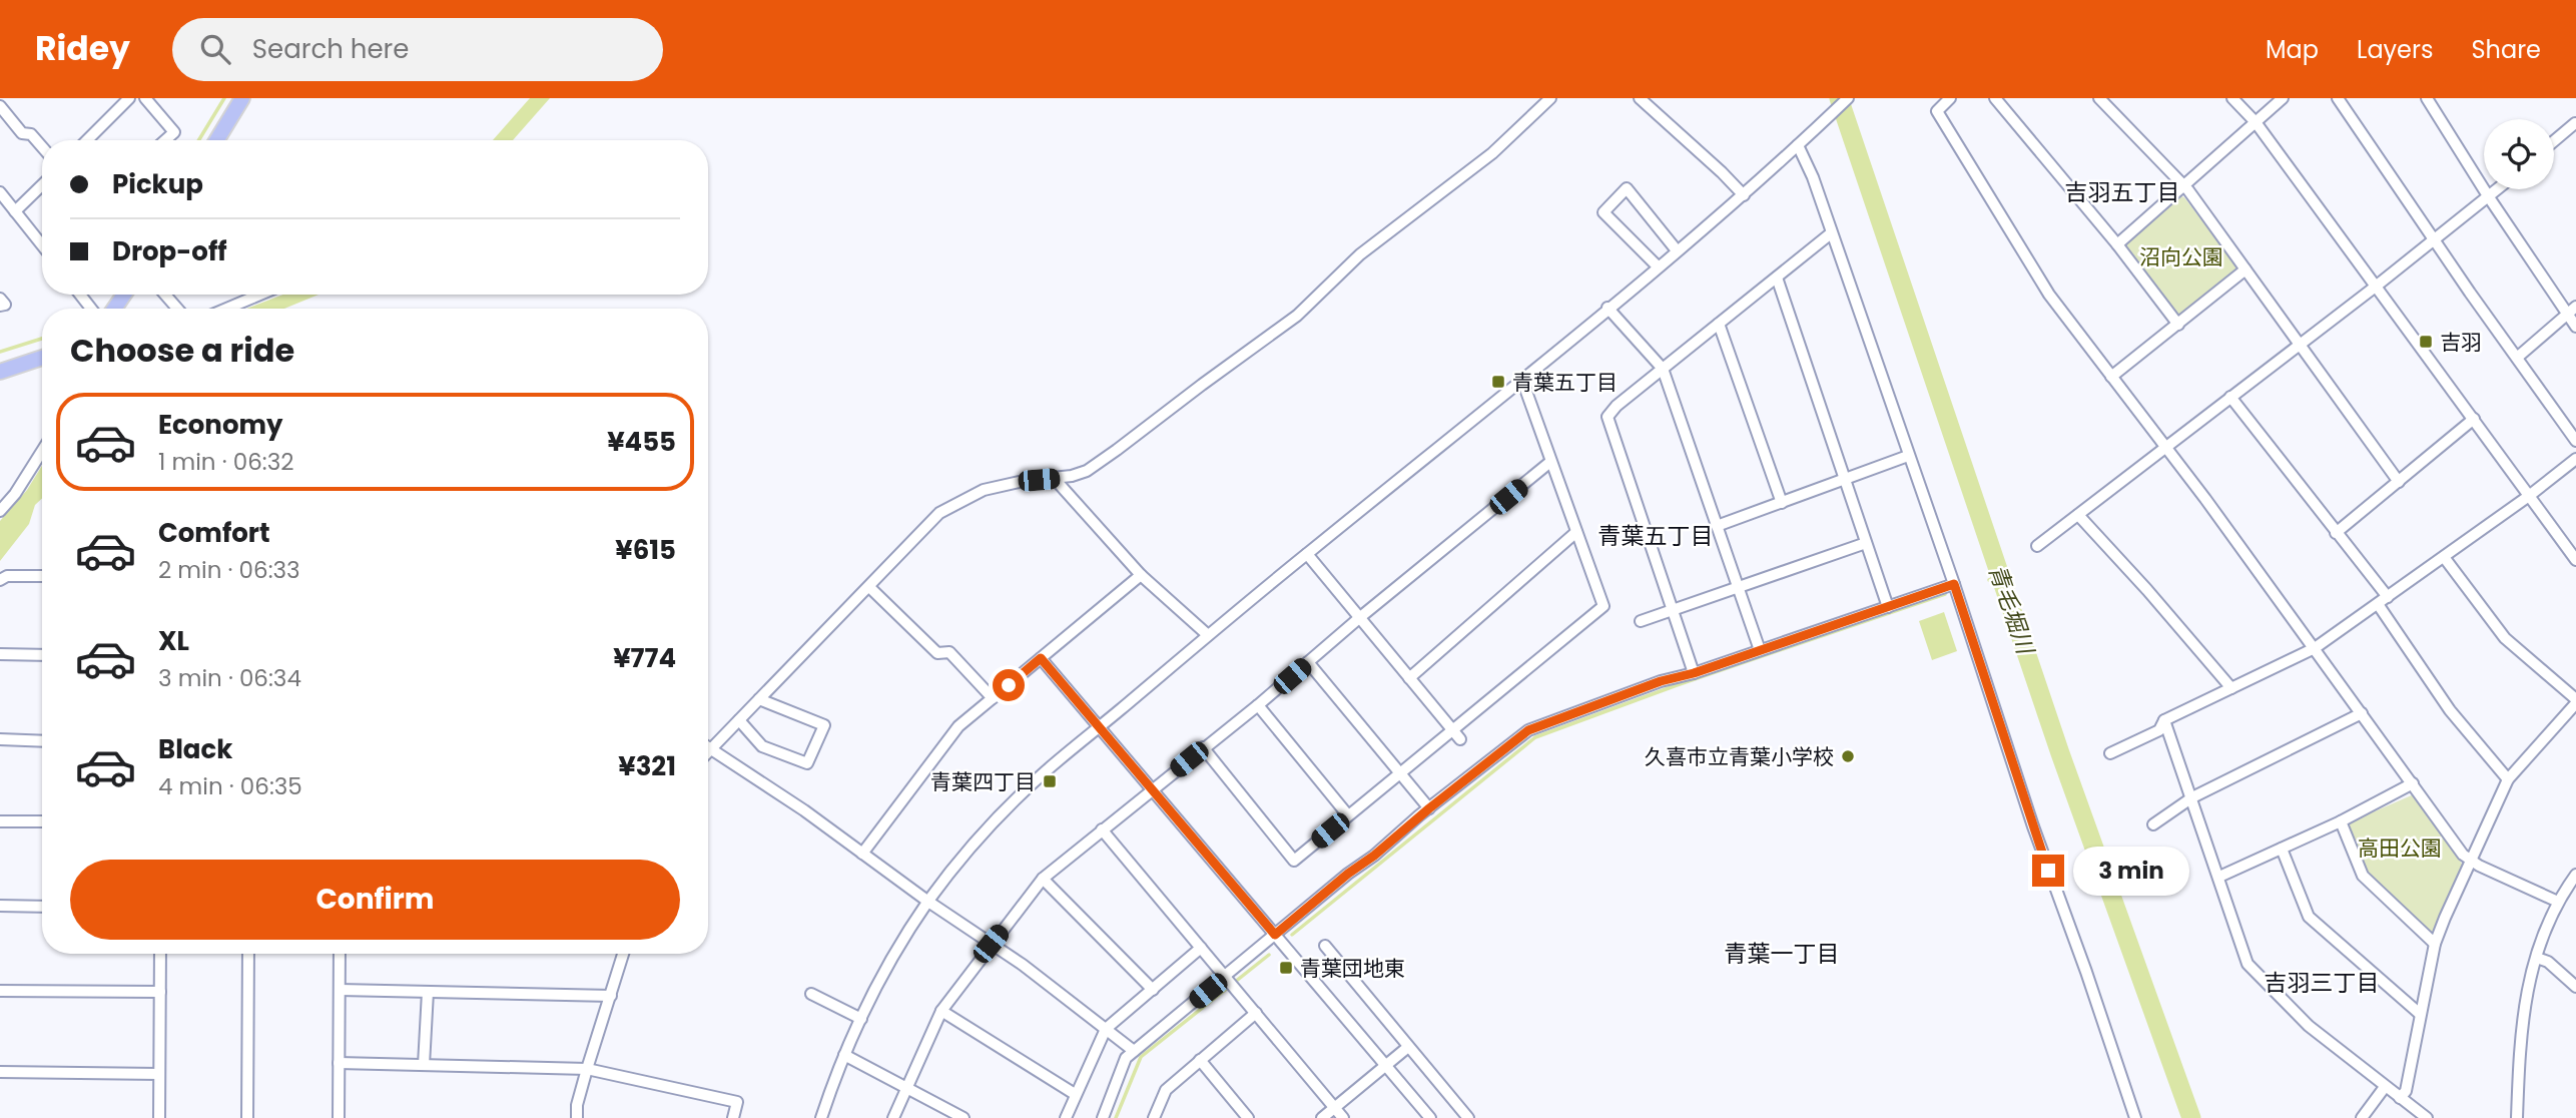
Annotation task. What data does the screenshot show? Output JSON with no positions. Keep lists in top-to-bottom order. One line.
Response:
{"districts":["吉羽五丁目","青葉五丁目","青葉一丁目","吉羽三丁目"],"water":["青毛堀川"],"parks":["沼向公園","高田公園"],"places":{"transit":["吉羽","青葉五丁目","青葉四丁目","青葉団地東"],"other":["久喜市立青葉小学校"]},"page":{"header":"Ridey","search":"Search here","nav":["Map","Layers","Share"],"banner":["Pickup","Drop-off"],"heading":"Choose a ride","list":[{"name":"Economy","note":"1 min · 06:32","value":"¥455"},{"name":"Comfort","note":"2 min · 06:33","value":"¥615"},{"name":"XL","note":"3 min · 06:34","value":"¥774"},{"name":"Black","note":"4 min · 06:35","value":"¥321"}],"buttons":"Confirm","bubble":"3 min"}}
